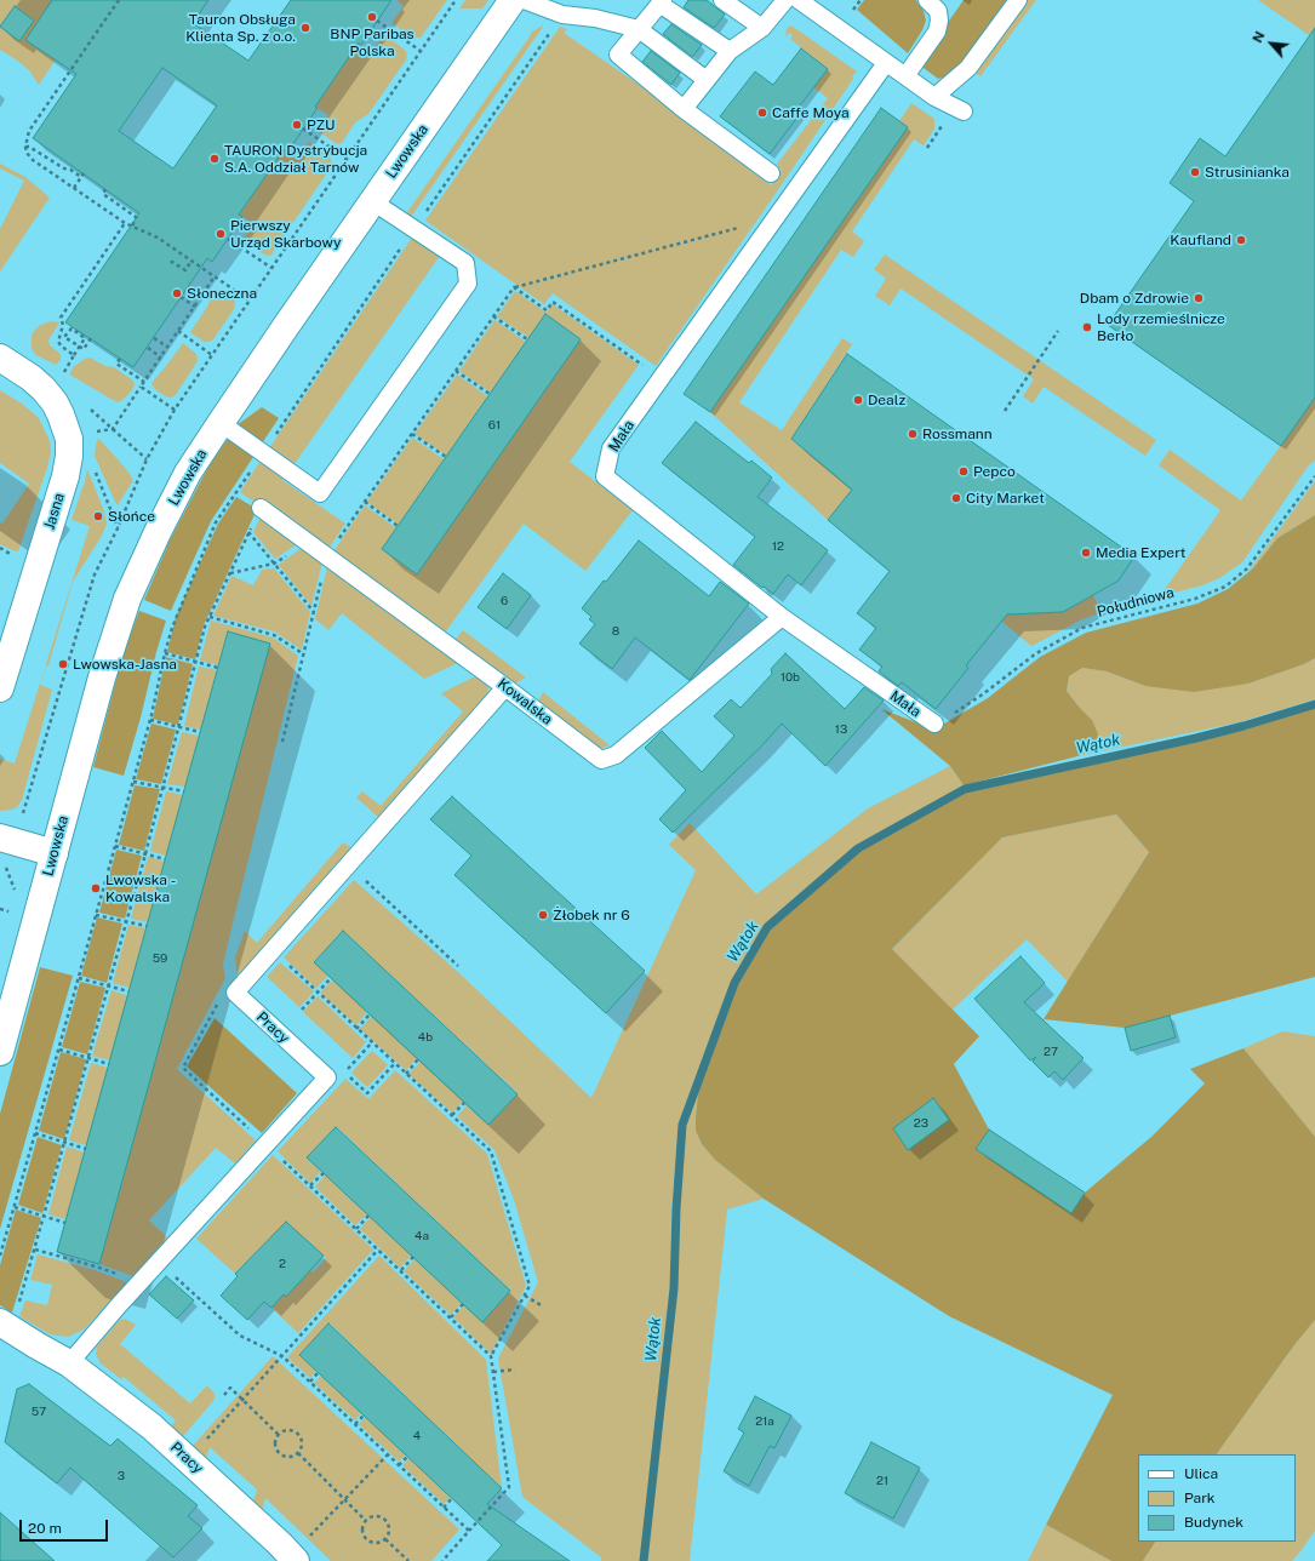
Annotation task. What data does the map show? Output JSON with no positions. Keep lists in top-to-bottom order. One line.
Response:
{"streets":{"street":["Lwowska","Jasna","Pracy"],"lane":["Mała","Kowalska"],"path":["Południowa"]},"crossings":[["Mała","Południowa"],["Mała","Kowalska"],["Kowalska","Pracy"]],"water":["Wątok"],"places":["BNP Paribas Polska","Tauron Obsługa Klienta Sp. z o.o.","Caffe Moya","PZU","TAURON Dystrybucja S.A. Oddział Tarnów","Strusinianka","Pierwszy Urząd Skarbowy","Kaufland","Słoneczna","Dbam o Zdrowie","Lody rzemieślnicze Berło","Dealz","Rossmann","Pepco","City Market","Słońce","Media Expert","Lwowska-Jasna","Lwowska - Kowalska","Żłobek nr 6"],"house_numbers":["61","12","6","8","10b","13","59","4b","27","23","4a","2","57","21a","4","3","21"],"legend":["Ulica","Park","Budynek"],"scale_bar":"20 m","north":"top left"}
